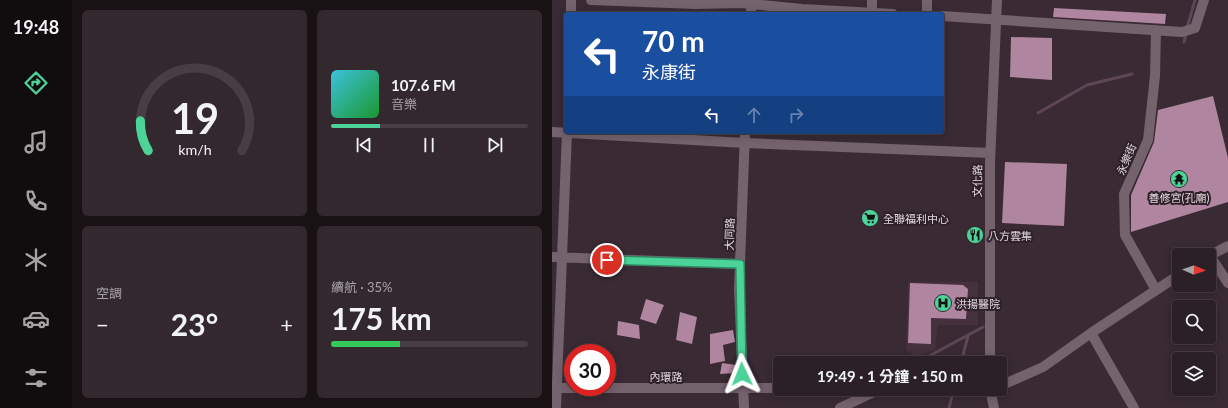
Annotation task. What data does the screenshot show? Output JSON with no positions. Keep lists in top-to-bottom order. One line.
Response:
{"streets":{"street":["永樂街","文化路","大同路","內環路"]},"crossings":[["大同路","內環路"]],"places":{"temple":["善修宮(孔廟)"],"supermarket":["全聯福利中心"],"restaurant":["八方雲集"],"hospital":["洪揚醫院"]},"north":"right","page":{"tabs":"19:48","turn":["70 m","永康街"],"song":["107.6 FM","音樂"],"tile":["空調",["續航 · 35%","175 km"]],"heat":["−","23°","+"],"limit":"30","trip":"19:49 · 1 分鐘 · 150 m","gauge":["19","km/h"]}}
